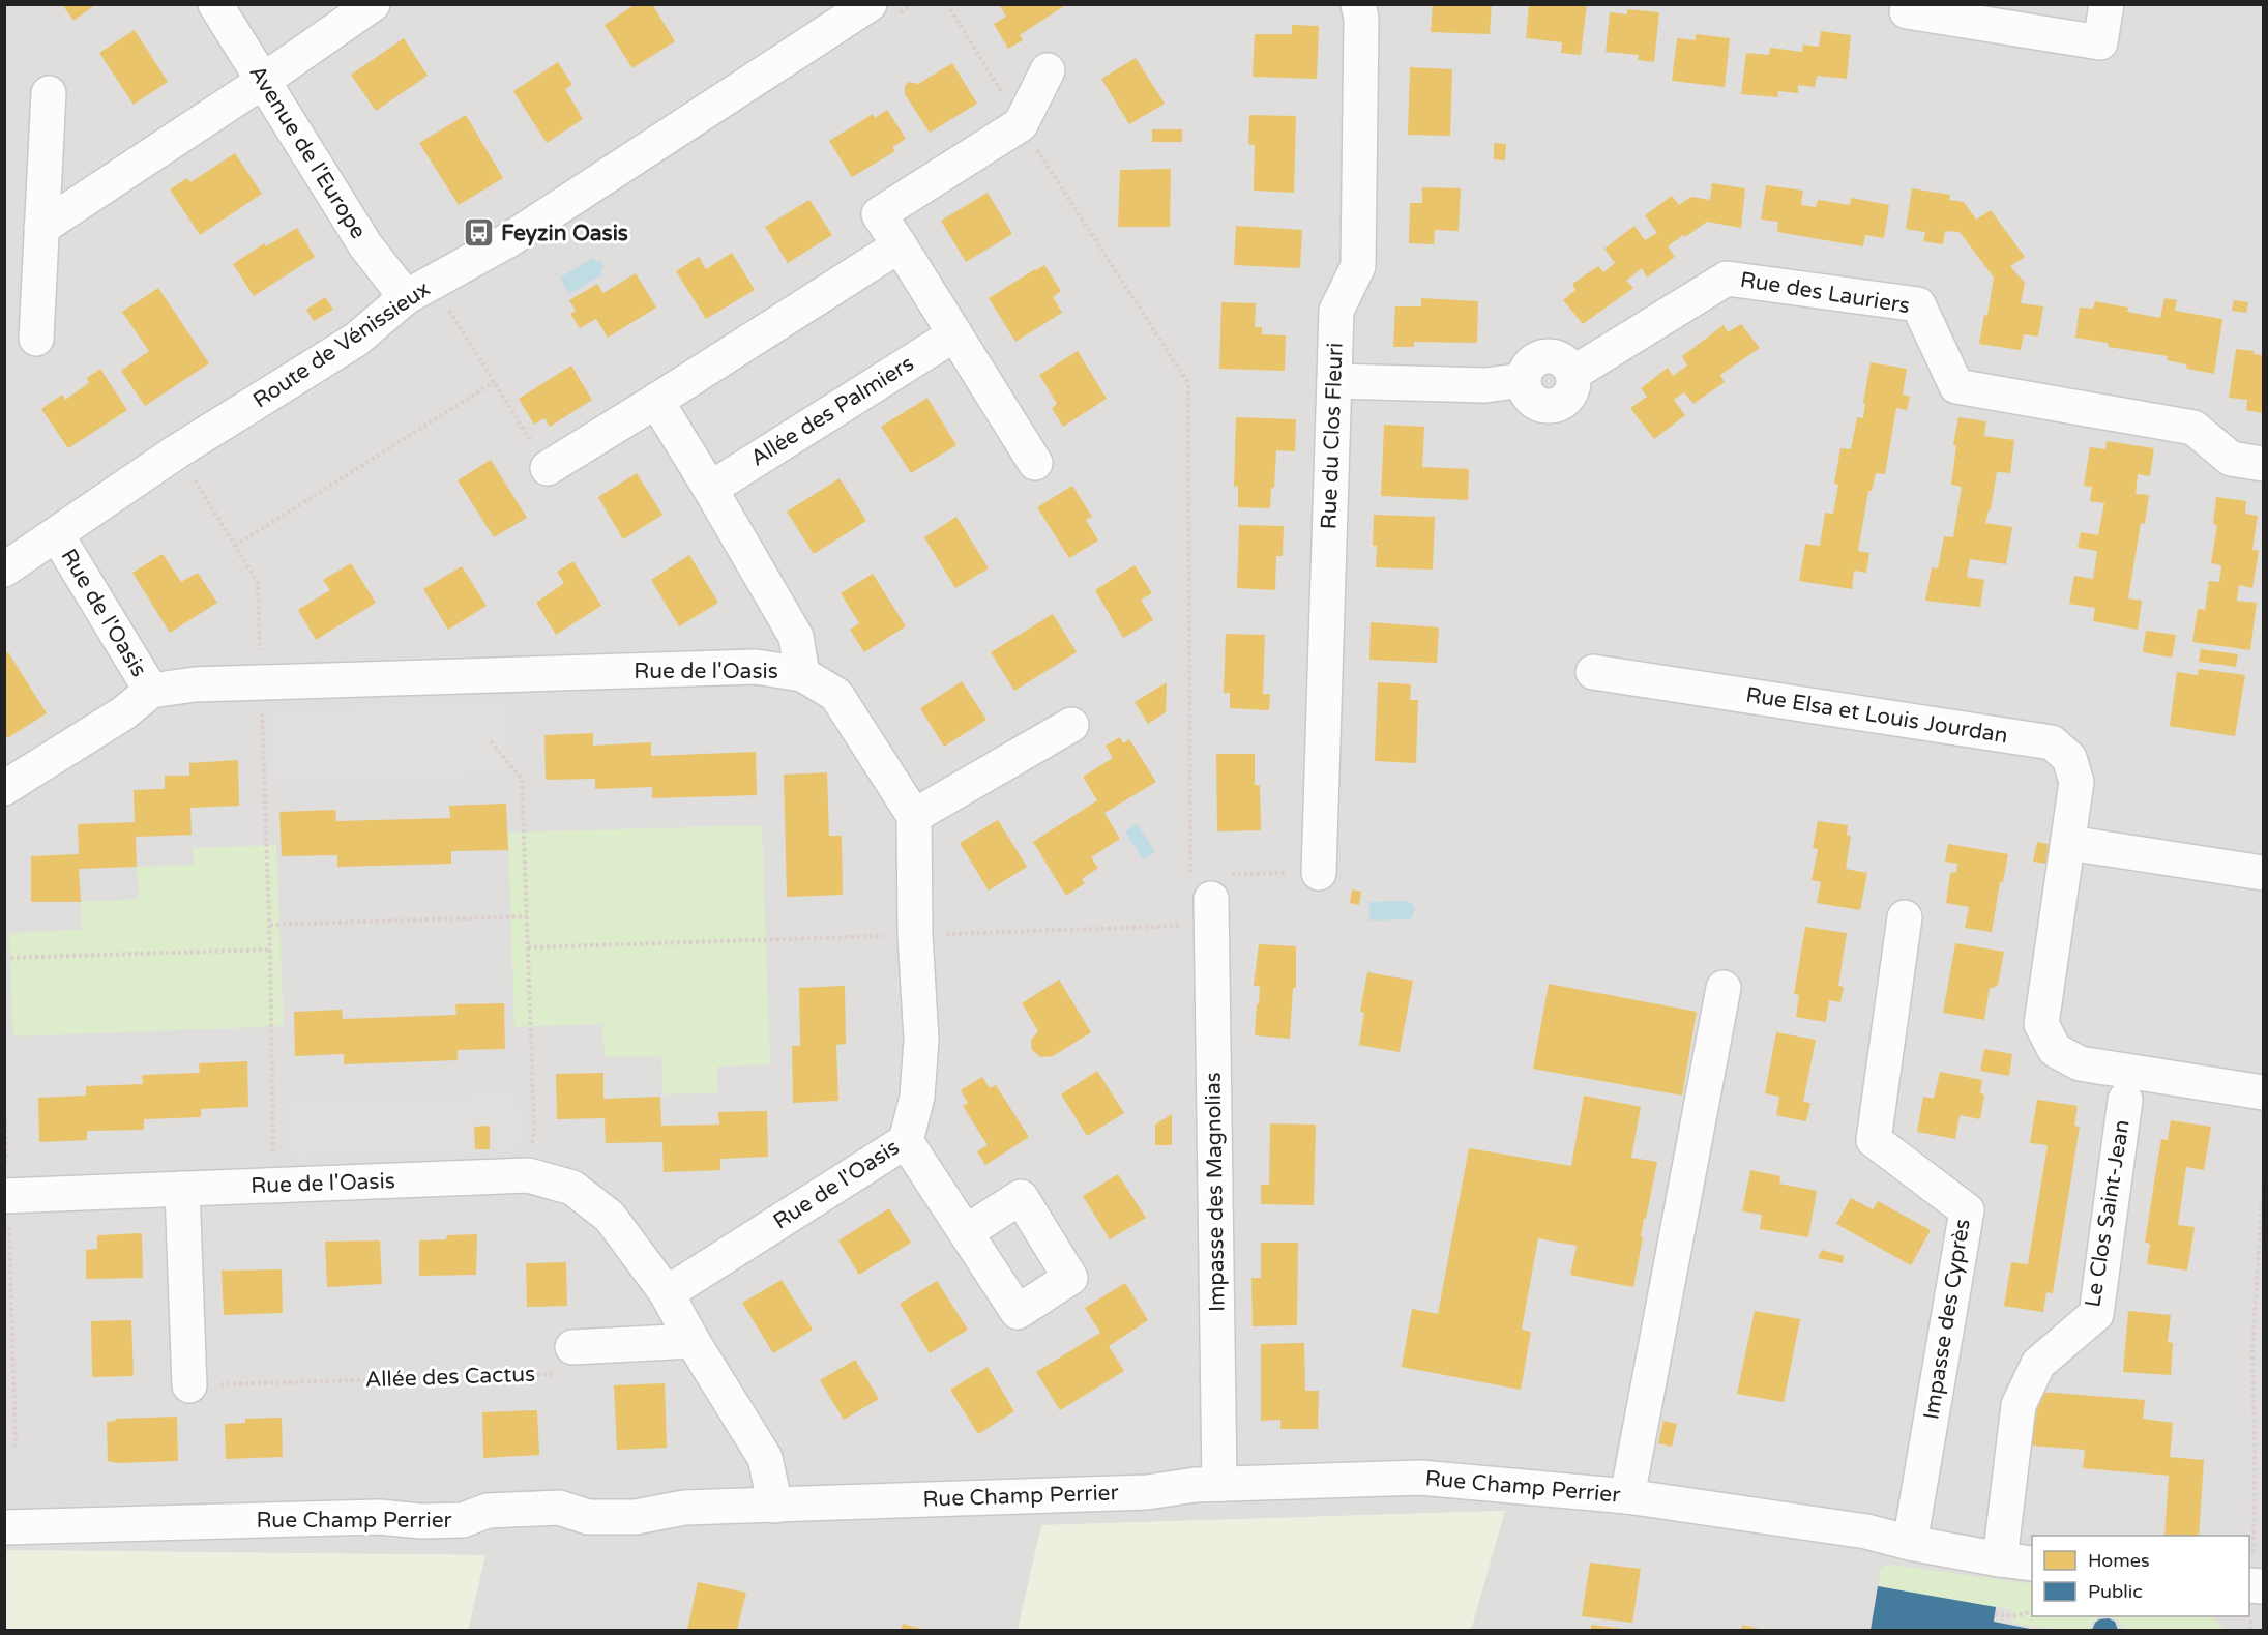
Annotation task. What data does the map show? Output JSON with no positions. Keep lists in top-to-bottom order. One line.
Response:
{"streets":{"street":["Avenue de l'Europe","Rue des Lauriers","Route de Vénissieux","Allée des Palmiers","Rue du Clos Fleuri","Rue de l'Oasis","Rue Elsa et Louis Jourdan","Impasse des Magnolias","Le Clos Saint-Jean","Impasse des Cyprès","Rue Champ Perrier"],"path":["Allée des Cactus"]},"crossings":[["Avenue de l'Europe","Route de Vénissieux"],["Rue des Lauriers","Rue du Clos Fleuri"],["Route de Vénissieux","Rue de l'Oasis"],["Rue de l'Oasis","Rue Champ Perrier"],["Impasse des Magnolias","Rue Champ Perrier"],["Le Clos Saint-Jean","Rue Champ Perrier"],["Impasse des Cyprès","Rue Champ Perrier"]],"places":{"bus stop":["Feyzin Oasis"]},"legend":["Homes","Public"]}
